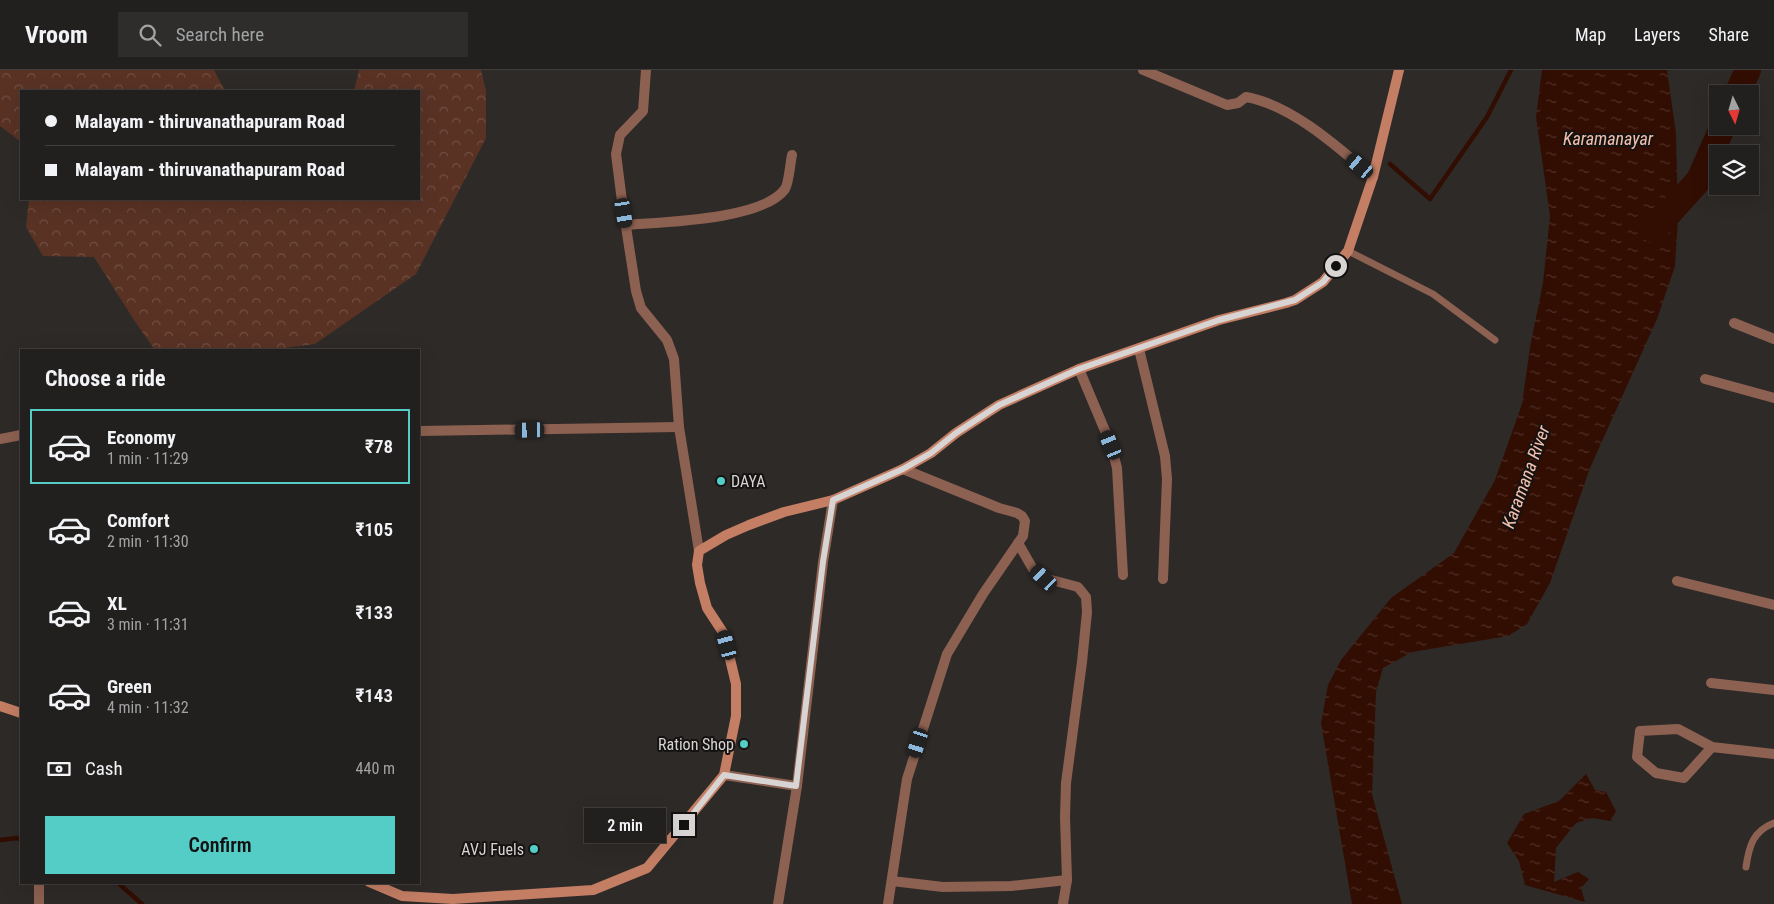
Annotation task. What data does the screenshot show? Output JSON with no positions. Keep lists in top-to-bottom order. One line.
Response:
{"water":["Karamanayar","Karamana River"],"places":["DAYA","Ration Shop","AVJ Fuels"],"north":"bottom","page":{"header":"Vroom","search":"Search here","nav":["Map","Layers","Share"],"banner":["Malayam - thiruvanathapuram Road","Malayam - thiruvanathapuram Road"],"heading":"Choose a ride","list":[{"name":"Economy","note":"1 min · 11:29","value":"₹78"},{"name":"Comfort","note":"2 min · 11:30","value":"₹105"},{"name":"XL","note":"3 min · 11:31","value":"₹133"},{"name":"Green","note":"4 min · 11:32","value":"₹143"}],"pay":["Cash","440 m"],"buttons":"Confirm","bubble":"2 min"}}
